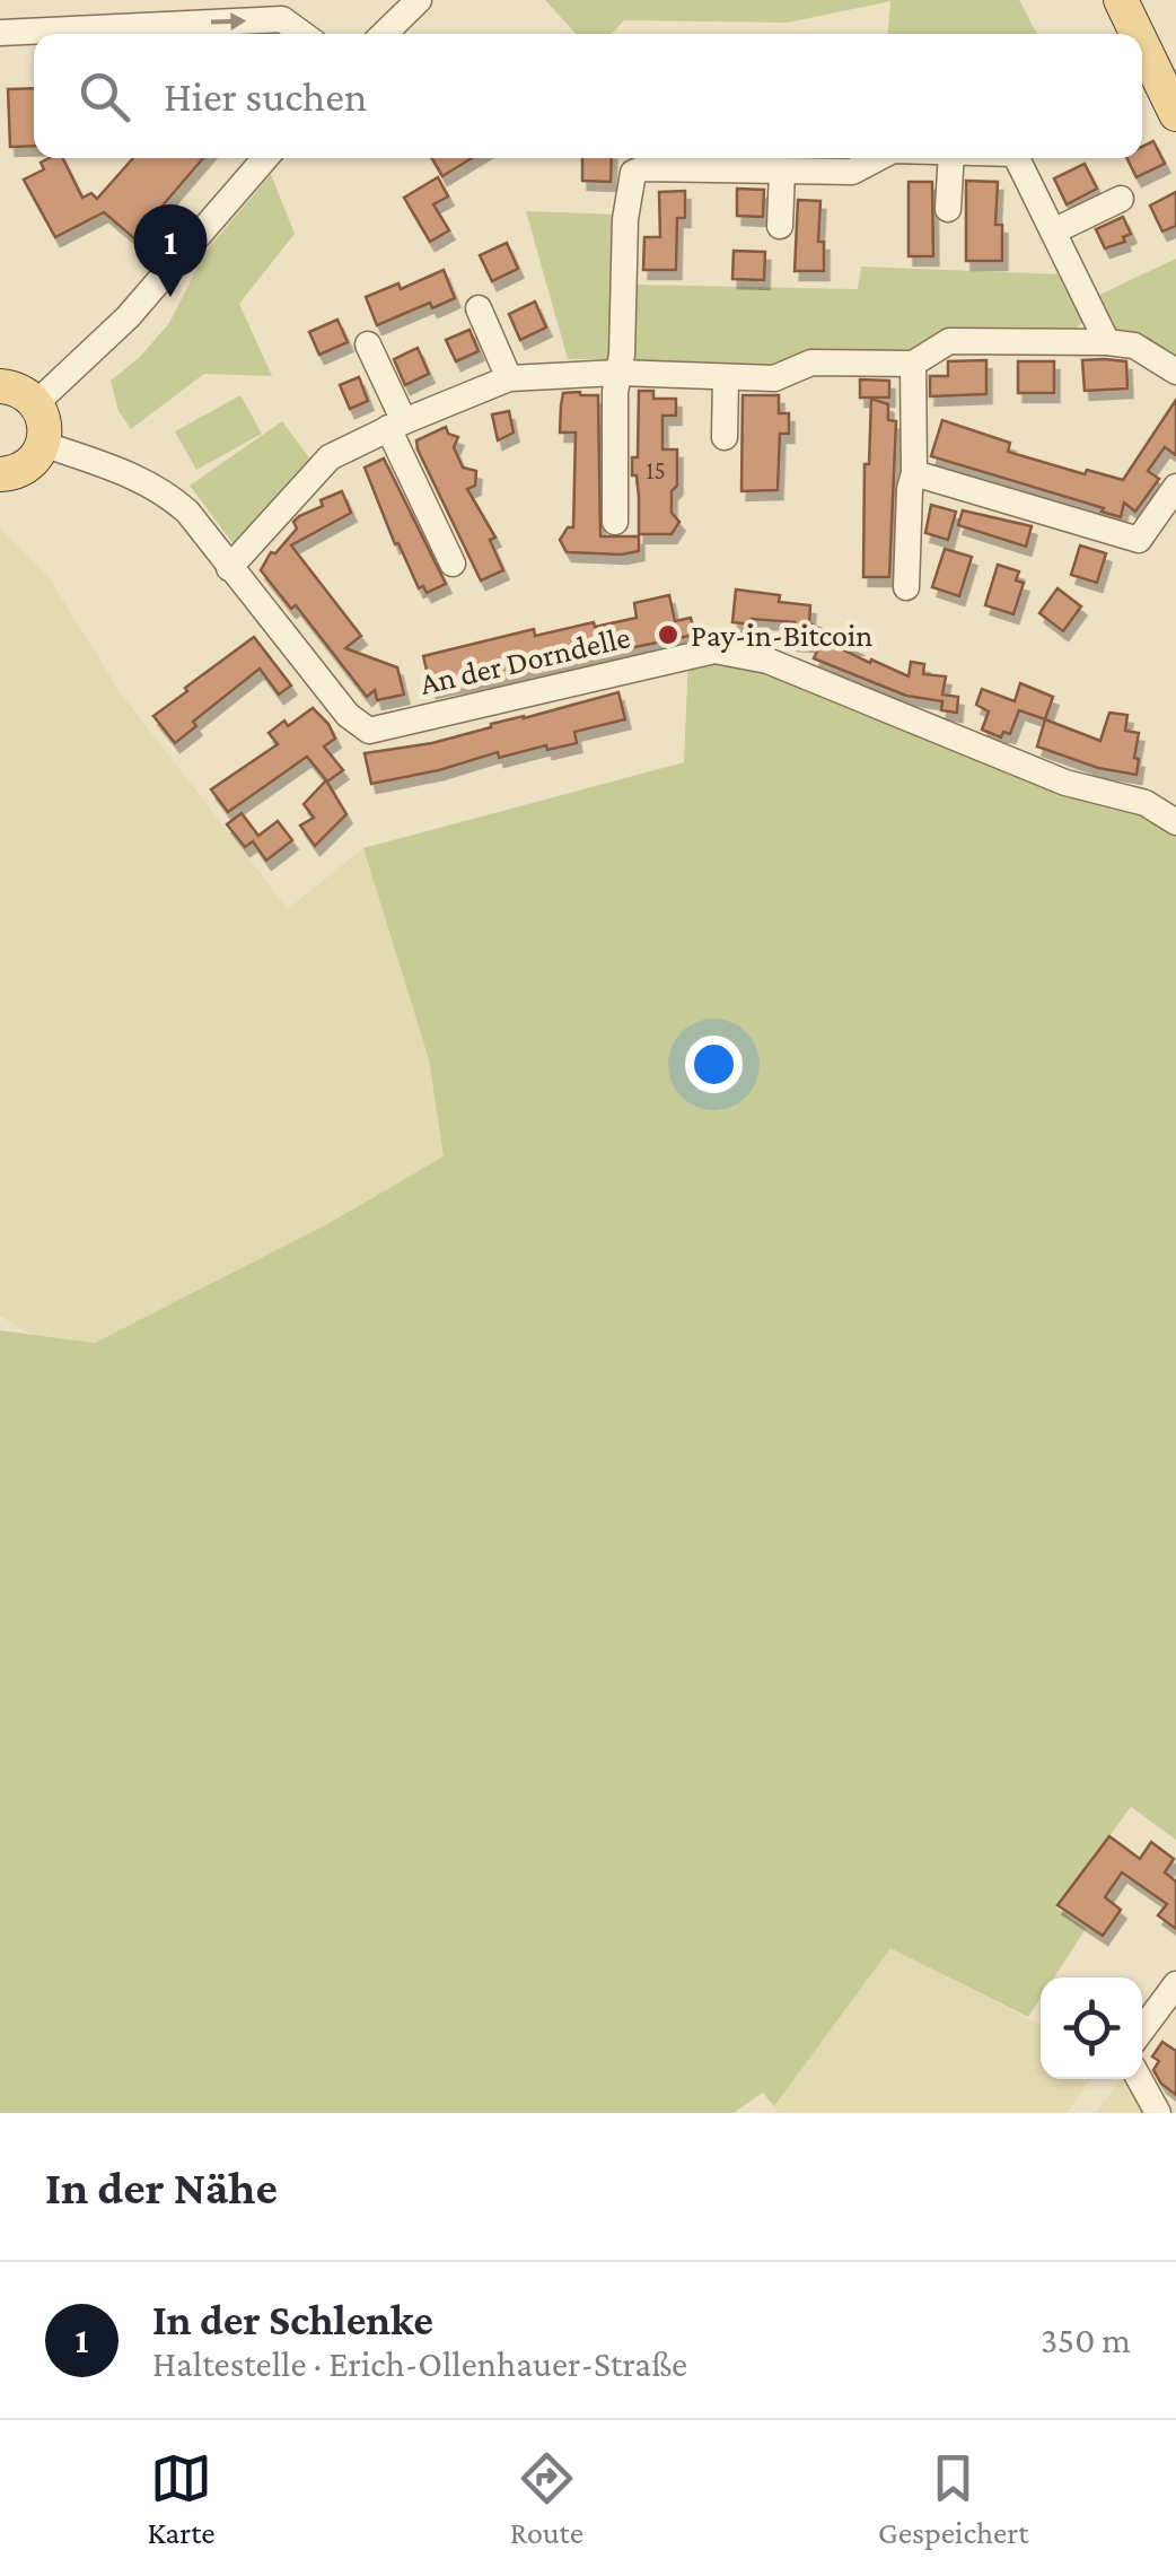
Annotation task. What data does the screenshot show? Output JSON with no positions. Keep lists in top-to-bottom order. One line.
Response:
{"streets":{"street":["An der Dorndelle"]},"places":["Pay-in-Bitcoin"],"house_numbers":["15"],"page":{"search":"Hier suchen","pins":"1","heading":"In der Nähe","list":[{"mark":"1","name":"In der Schlenke","note":"Haltestelle · Erich-Ollenhauer-Straße","value":"350 m"}],"nav":["Karte","Route","Gespeichert"]}}
